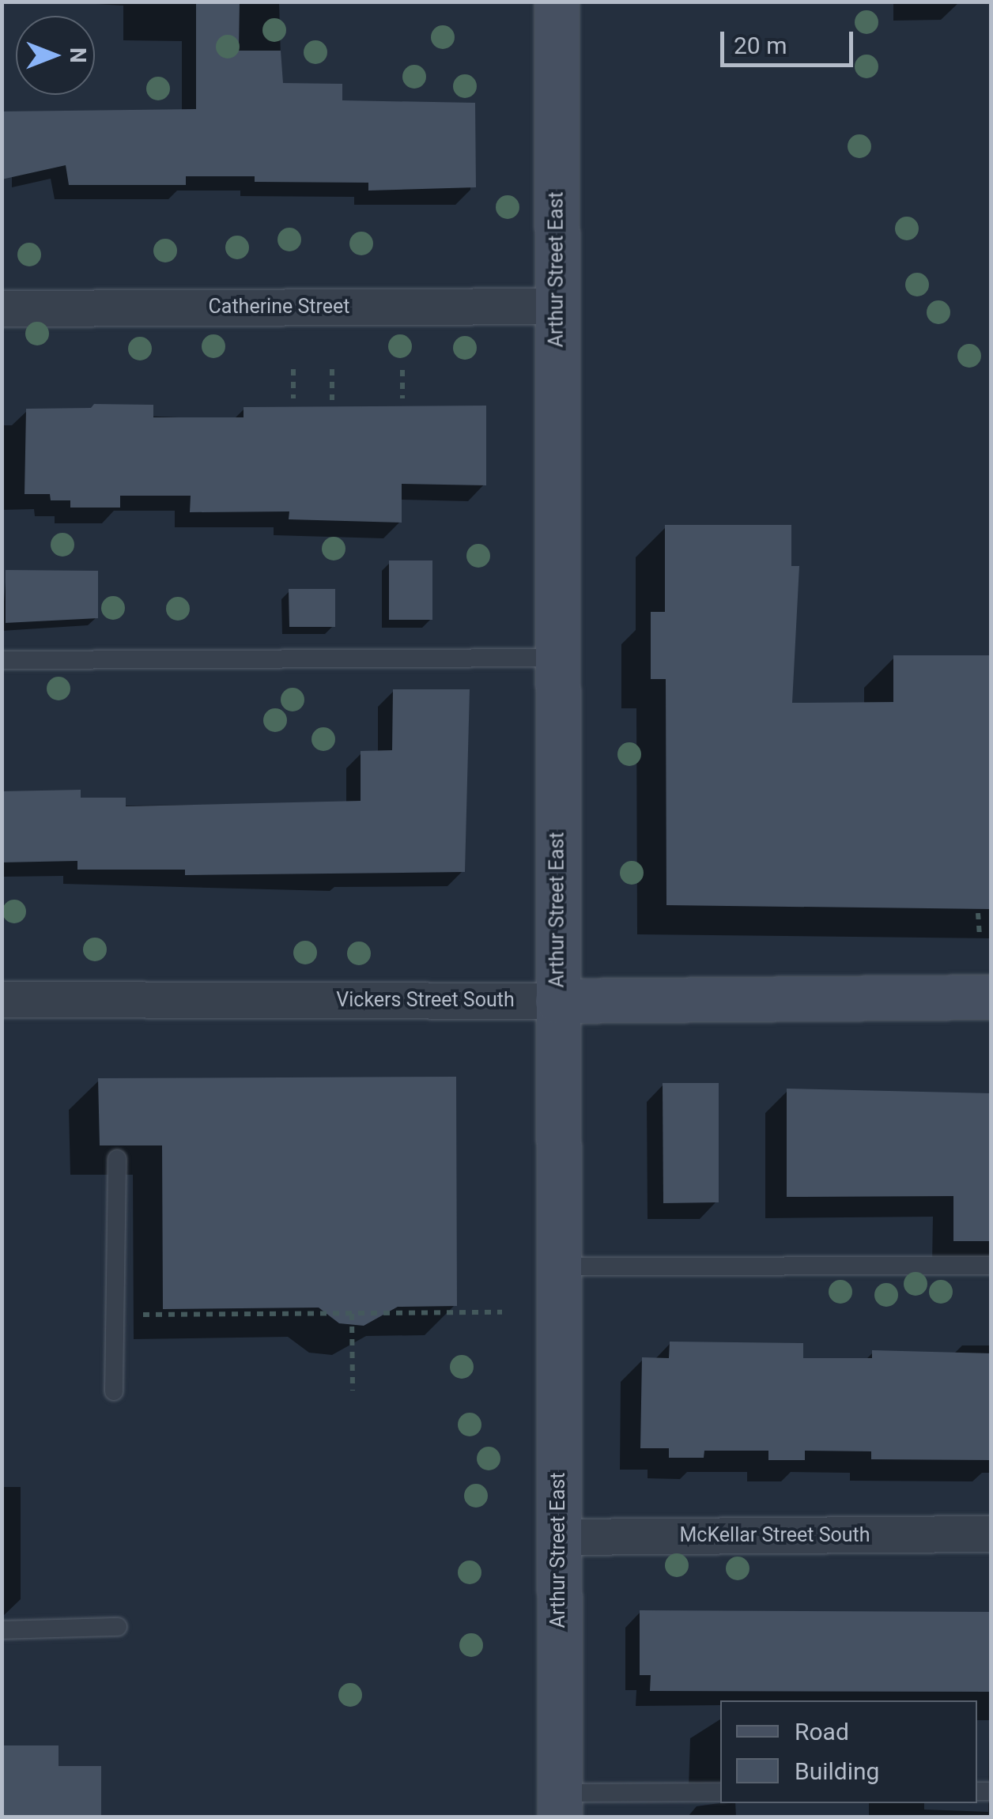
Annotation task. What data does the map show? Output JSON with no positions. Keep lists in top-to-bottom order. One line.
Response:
{"streets":{"main road":["Arthur Street East","Vickers Street South"],"street":["Catherine Street","McKellar Street South"]},"crossings":[["Arthur Street East","Catherine Street"],["Arthur Street East","Vickers Street South"],["Arthur Street East","McKellar Street South"]],"legend":["Road","Building"],"scale_bar":"20 m","north":"right"}
